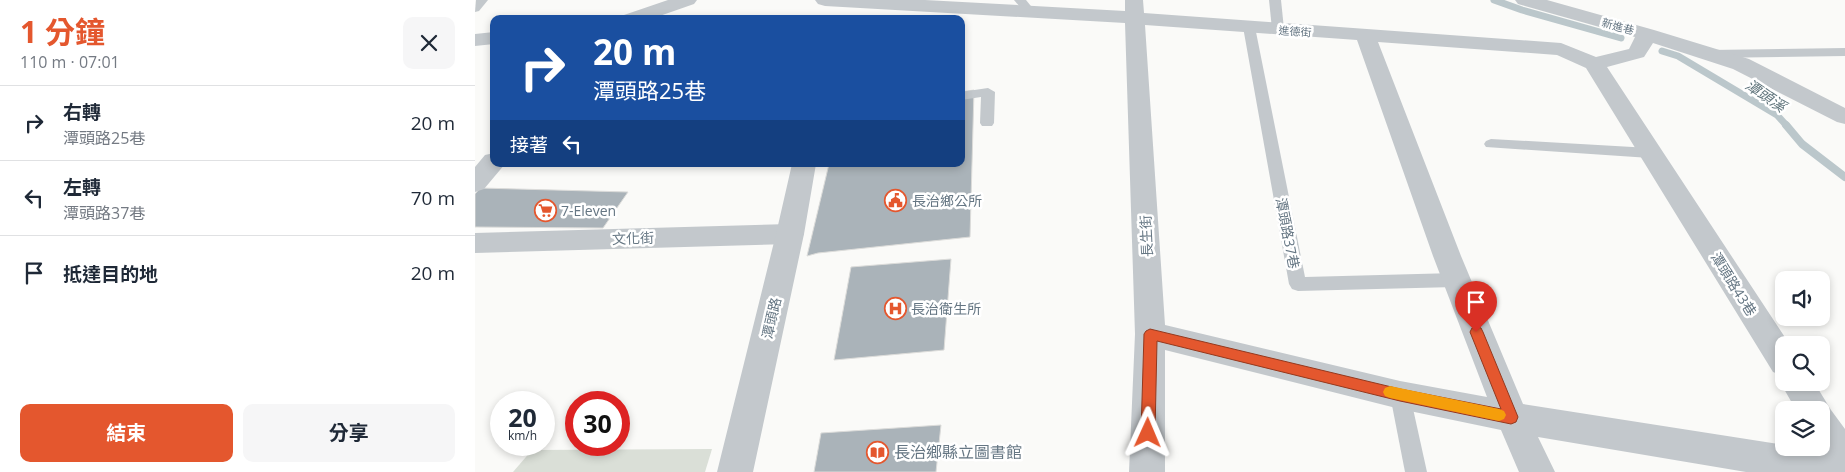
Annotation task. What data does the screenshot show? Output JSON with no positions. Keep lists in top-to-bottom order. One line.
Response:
{"streets":{"street":["新進巷","進德街","長生街","文化街","潭頭路43巷","潭頭路"],"lane":["潭頭路37巷"]},"crossings":[["進德街","潭頭路37巷"],["進德街","長生街"],["文化街","潭頭路"]],"water":["潭頭溪"],"places":{"public building":["長治鄉公所"],"supermarket":["7-Eleven"],"hospital":["長治衛生所"],"library":["長治鄉縣立圖書館"]},"page":{"heading":["1 分鐘","110 m · 07:01"],"turn":["20 m","潭頭路25巷"],"list":[{"name":"右轉","note":"潭頭路25巷","value":"20 m"},{"name":"左轉","note":"潭頭路37巷","value":"70 m"},{"name":"抵達目的地","value":"20 m"}],"then":"接著","speed":"20 km/h","limit":"30","buttons":["結束","分享"]}}
